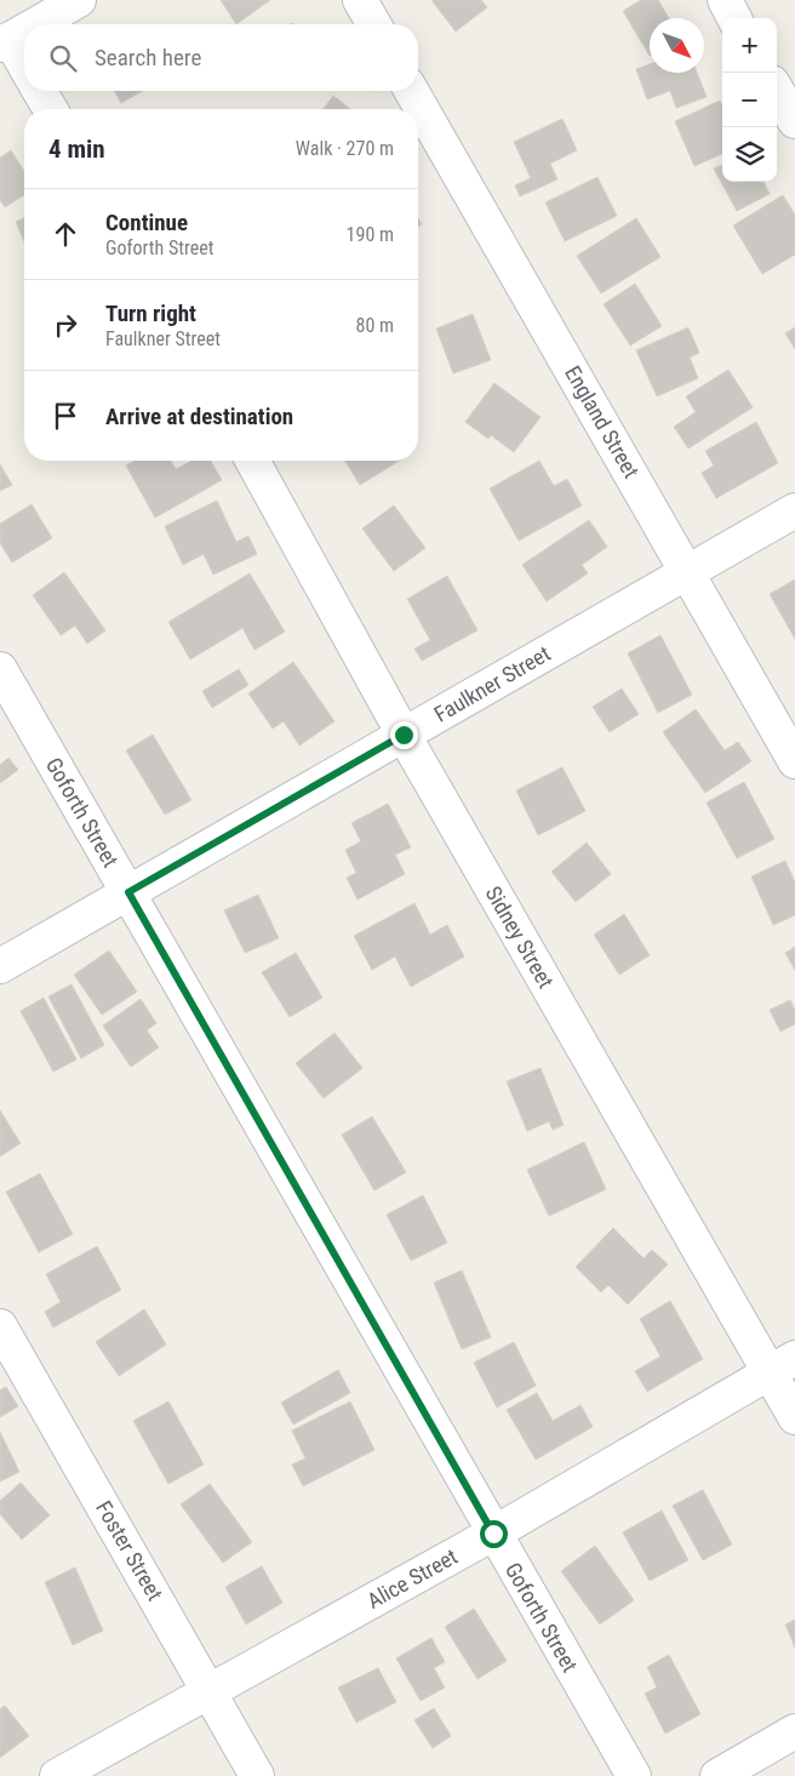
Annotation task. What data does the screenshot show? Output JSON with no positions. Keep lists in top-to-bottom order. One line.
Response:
{"streets":{"street":["England Street","Faulkner Street","Goforth Street","Sidney Street","Foster Street","Alice Street"]},"crossings":[["England Street","Faulkner Street"],["Faulkner Street","Goforth Street"],["Faulkner Street","Sidney Street"],["Goforth Street","Alice Street"],["Sidney Street","Alice Street"],["Foster Street","Alice Street"]],"north":"bottom right","page":{"map_buttons":["+","−"],"search":"Search here","heading":["4 min","Walk · 270 m"],"list":[["Continue","Goforth Street","190 m"],["Turn right","Faulkner Street","80 m"],"Arrive at destination"]}}
